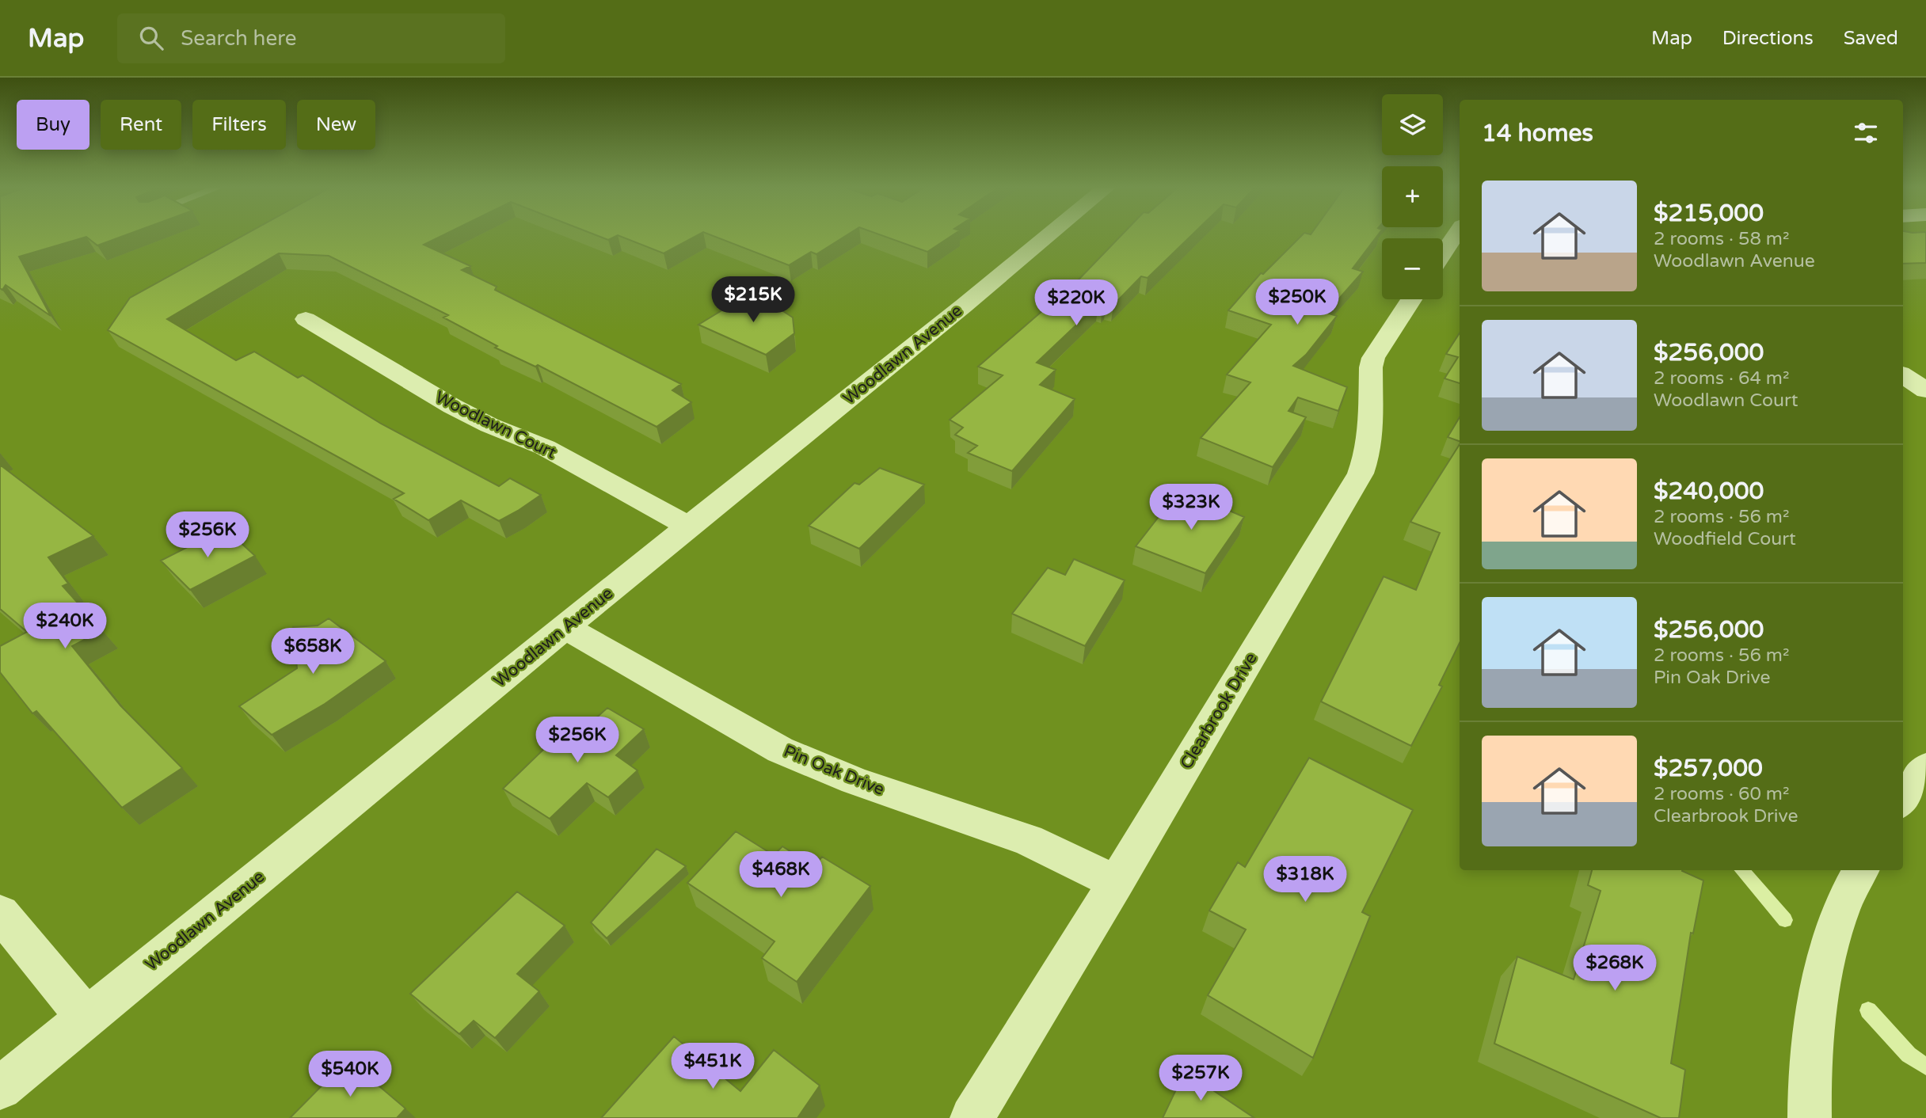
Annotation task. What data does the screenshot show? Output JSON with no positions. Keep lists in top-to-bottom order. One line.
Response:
{"streets":{"street":["Woodlawn Avenue","Woodlawn Court","Clearbrook Drive","Pin Oak Drive"]},"crossings":[["Woodlawn Avenue","Woodlawn Court"],["Woodlawn Avenue","Pin Oak Drive"],["Clearbrook Drive","Pin Oak Drive"]],"page":{"header":"Map","search":"Search here","nav":["Map","Directions","Saved"],"map_buttons":["+","−"],"chip":["Buy","Rent","Filters","New"],"heading":"14 homes","list":[{"name":"$215,000","note":"2 rooms · 58 m² · Woodlawn Avenue"},{"name":"$256,000","note":"2 rooms · 64 m² · Woodlawn Court"},{"name":"$240,000","note":"2 rooms · 56 m² · Woodfield Court"},{"name":"$256,000","note":"2 rooms · 56 m² · Pin Oak Drive"},{"name":"$257,000","note":"2 rooms · 60 m² · Clearbrook Drive"}],"price":["$215K","$250K","$220K","$323K","$256K","$240K","$658K","$256K","$468K","$318K","$268K","$451K","$540K","$257K"]}}
